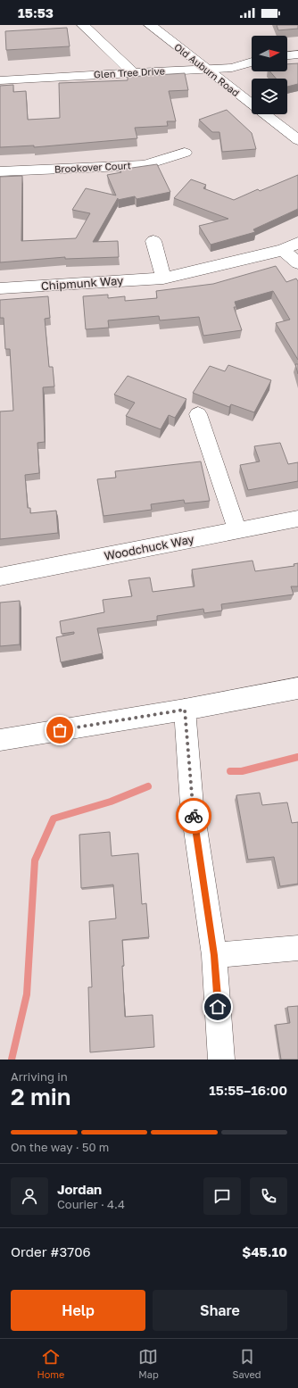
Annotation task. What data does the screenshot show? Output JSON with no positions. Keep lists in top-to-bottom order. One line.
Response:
{"streets":{"street":["Old Auburn Road","Glen Tree Drive","Brookover Court","Chipmunk Way","Woodchuck Way"]},"crossings":[["Old Auburn Road","Glen Tree Drive"]],"north":"right","page":{"status":"15:53","heading":["2 min","Arriving in","15:55–16:00"],"panel":["Jordan","Courier · 4.4","Order #3706","$45.10"],"bar":"On the way · 50 m","buttons":["Help","Share"],"tabs":["Home","Map","Saved"]}}
